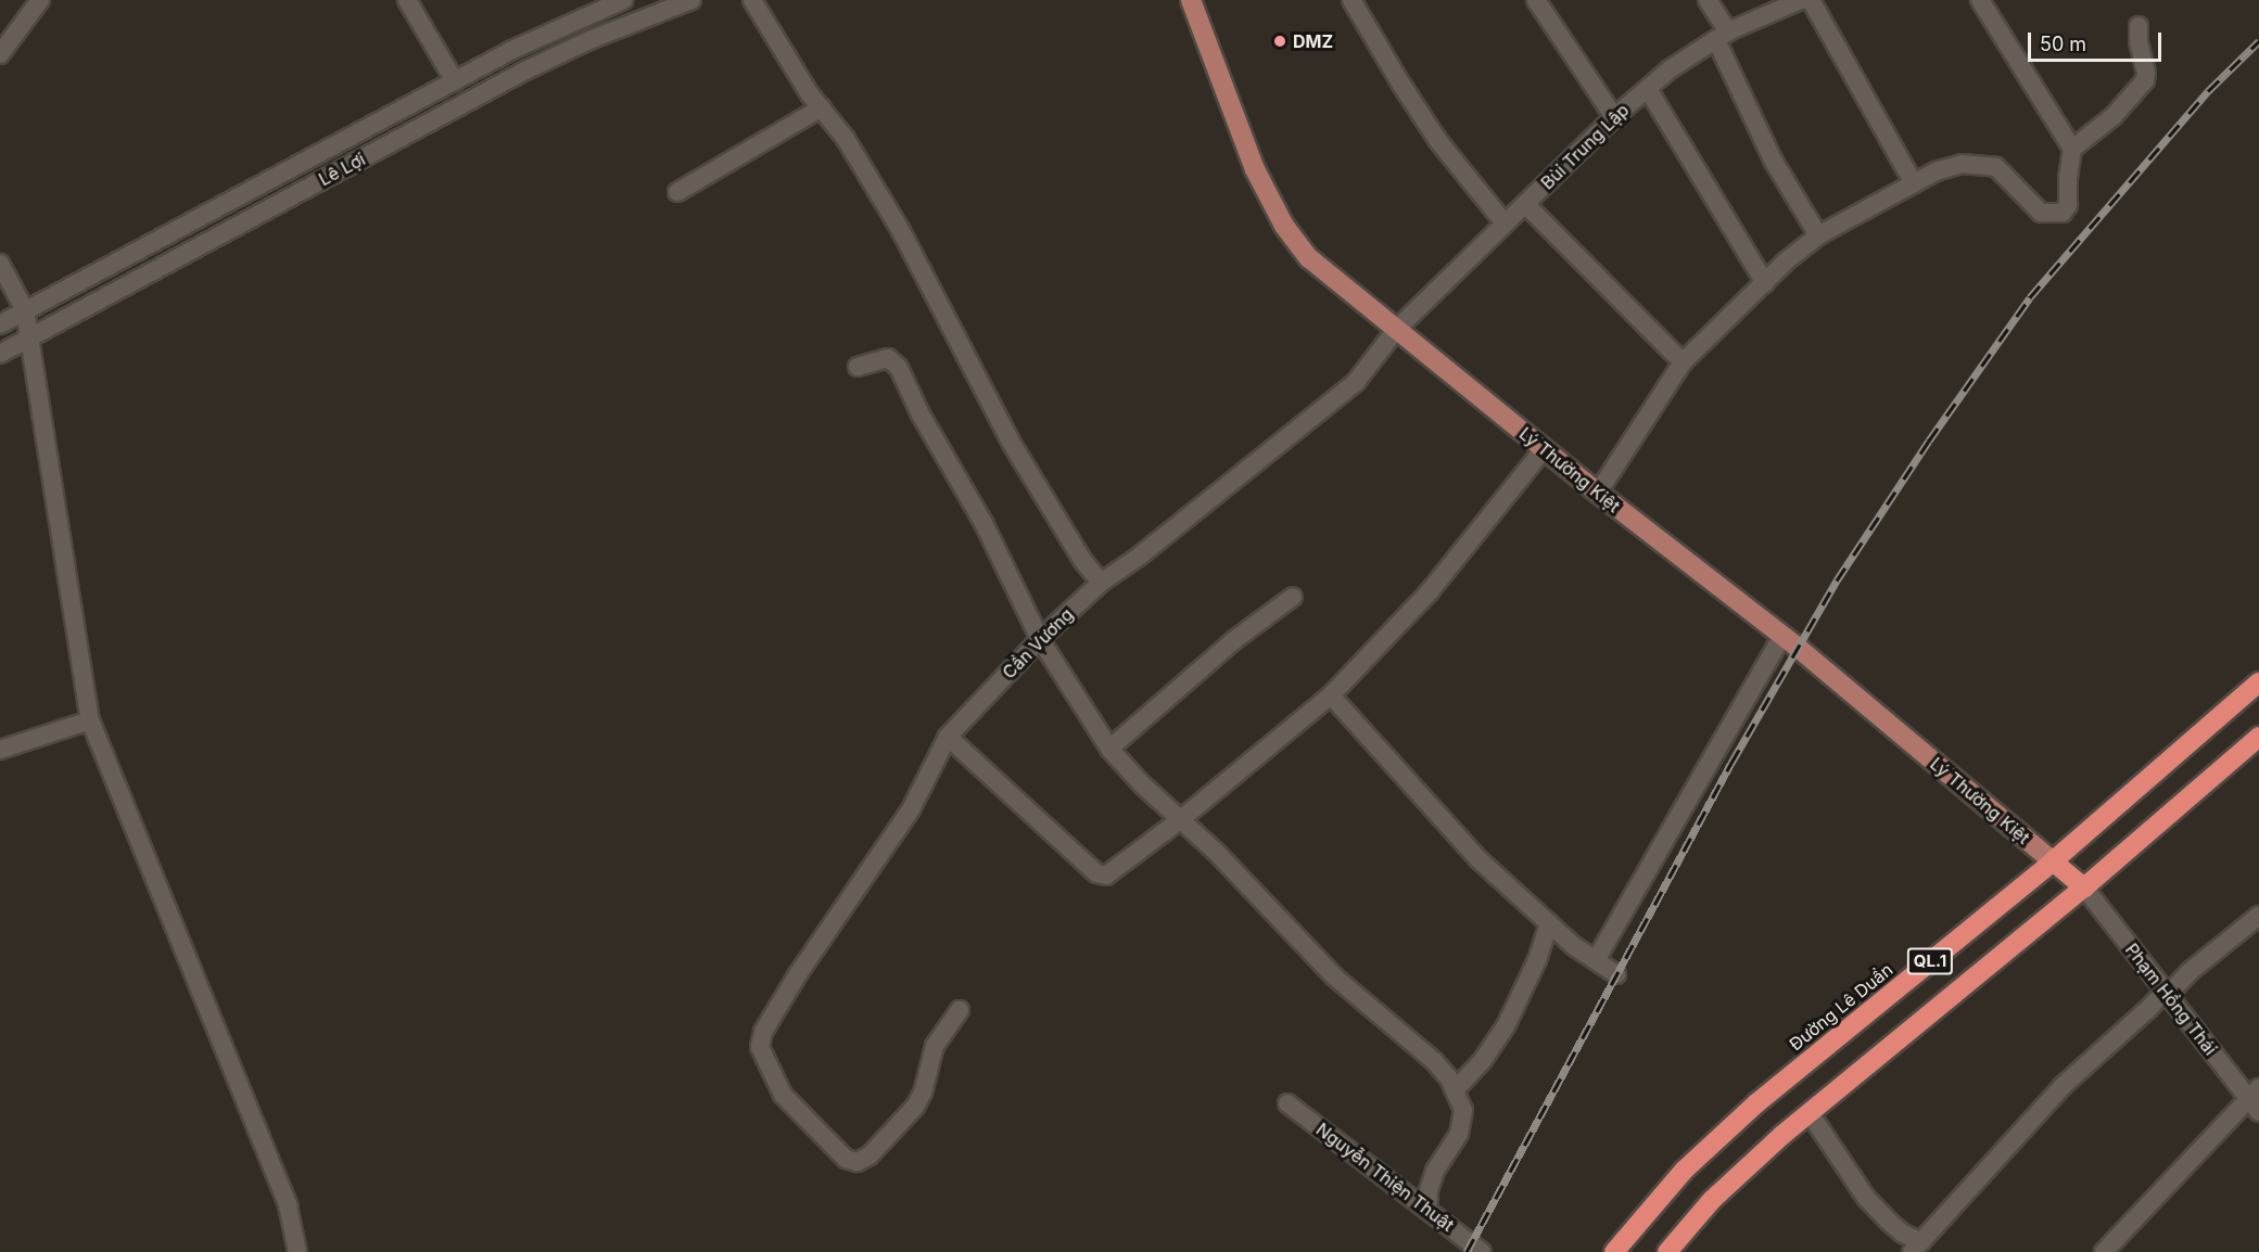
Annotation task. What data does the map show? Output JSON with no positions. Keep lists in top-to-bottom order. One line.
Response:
{"streets":{"highway":["QL.1","Đường Lê Duẩn"],"main road":["Lý Thường Kiệt"],"street":["Bùi Trung Lập","Lê Lợi","Cần Vương","Phạm Hồng Thái","Nguyễn Thiện Thuật"]},"crossings":[["Bùi Trung Lập","Lý Thường Kiệt"],["Bùi Trung Lập","Cần Vương"],["Lý Thường Kiệt","Cần Vương"],["Lý Thường Kiệt","Đường Lê Duẩn"],["QL.1","Phạm Hồng Thái"]],"places":["DMZ"],"scale_bar":"50 m"}
